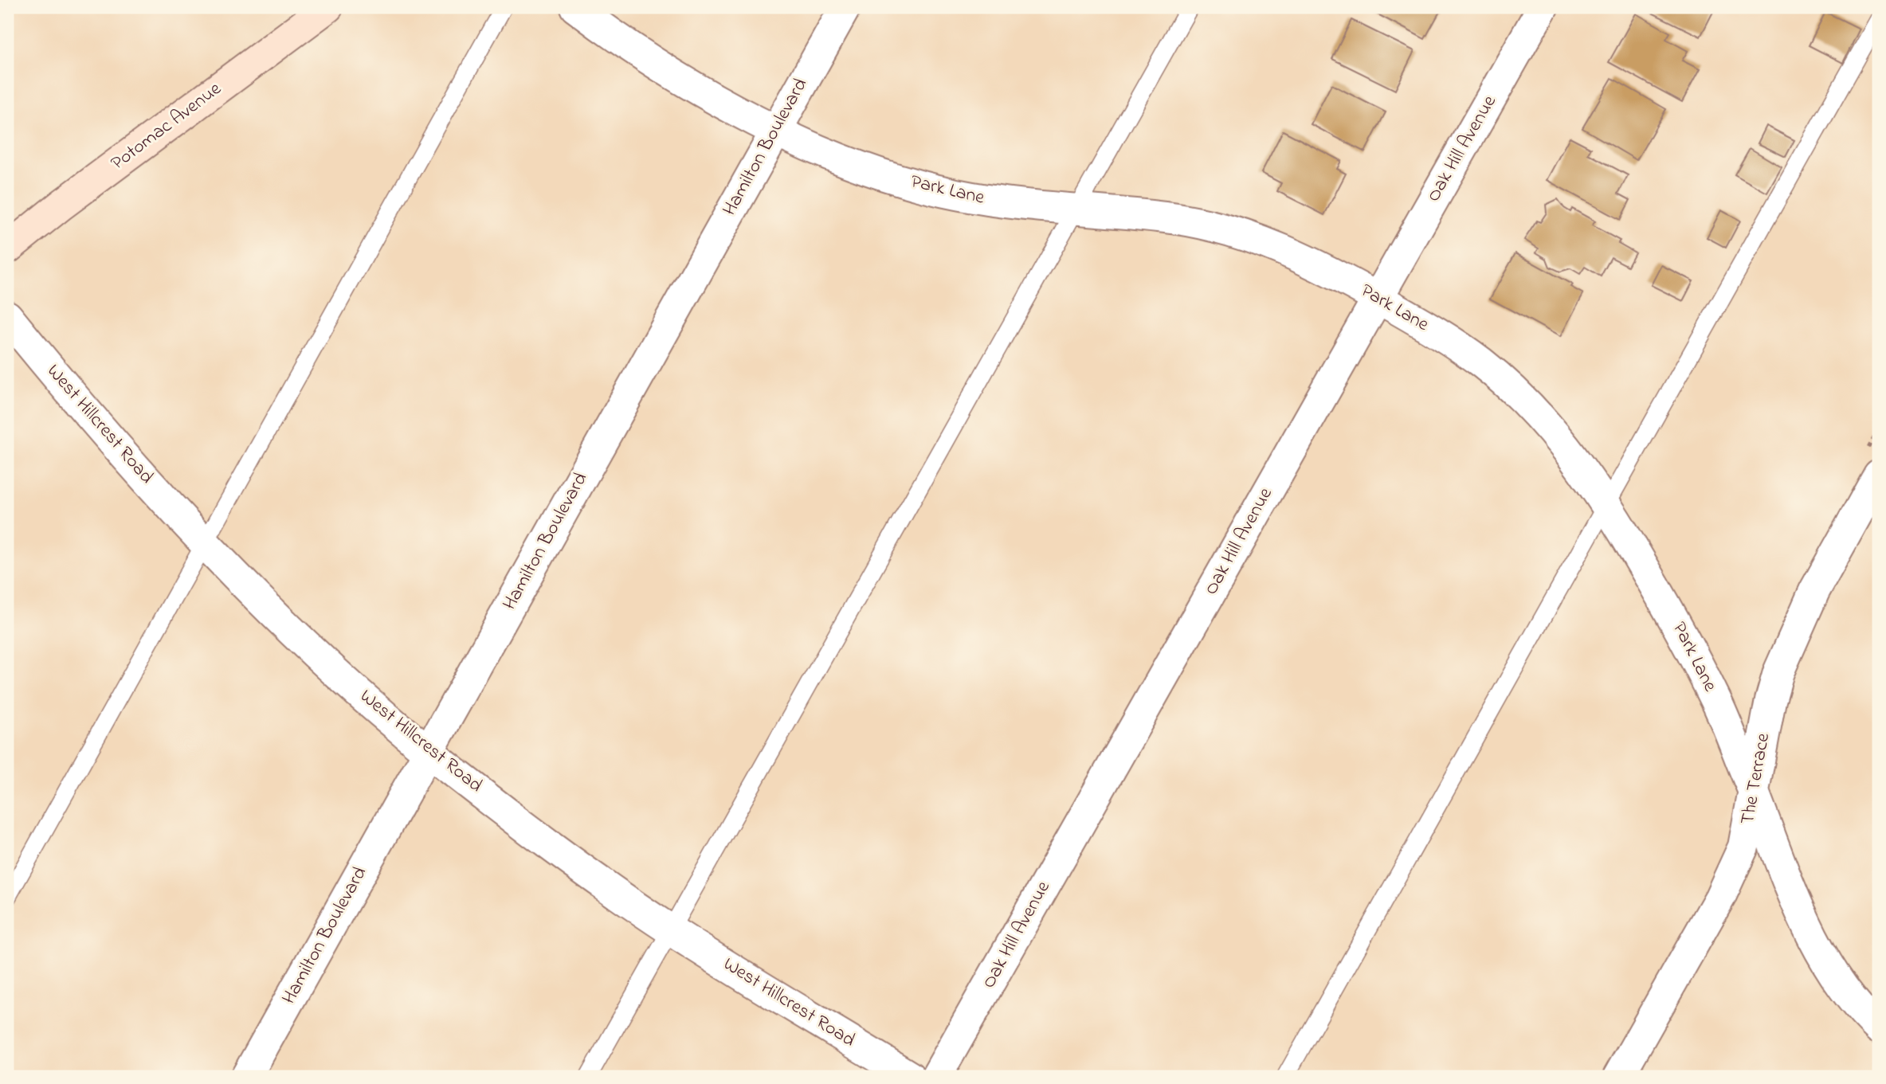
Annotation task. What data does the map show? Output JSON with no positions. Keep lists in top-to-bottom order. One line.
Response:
{"streets":{"main road":["Potomac Avenue"],"street":["Hamilton Boulevard","Oak Hill Avenue","Park Lane","West Hillcrest Road","The Terrace"]},"crossings":[["Hamilton Boulevard","Park Lane"],["Hamilton Boulevard","West Hillcrest Road"],["Oak Hill Avenue","Park Lane"],["Park Lane","The Terrace"]]}
